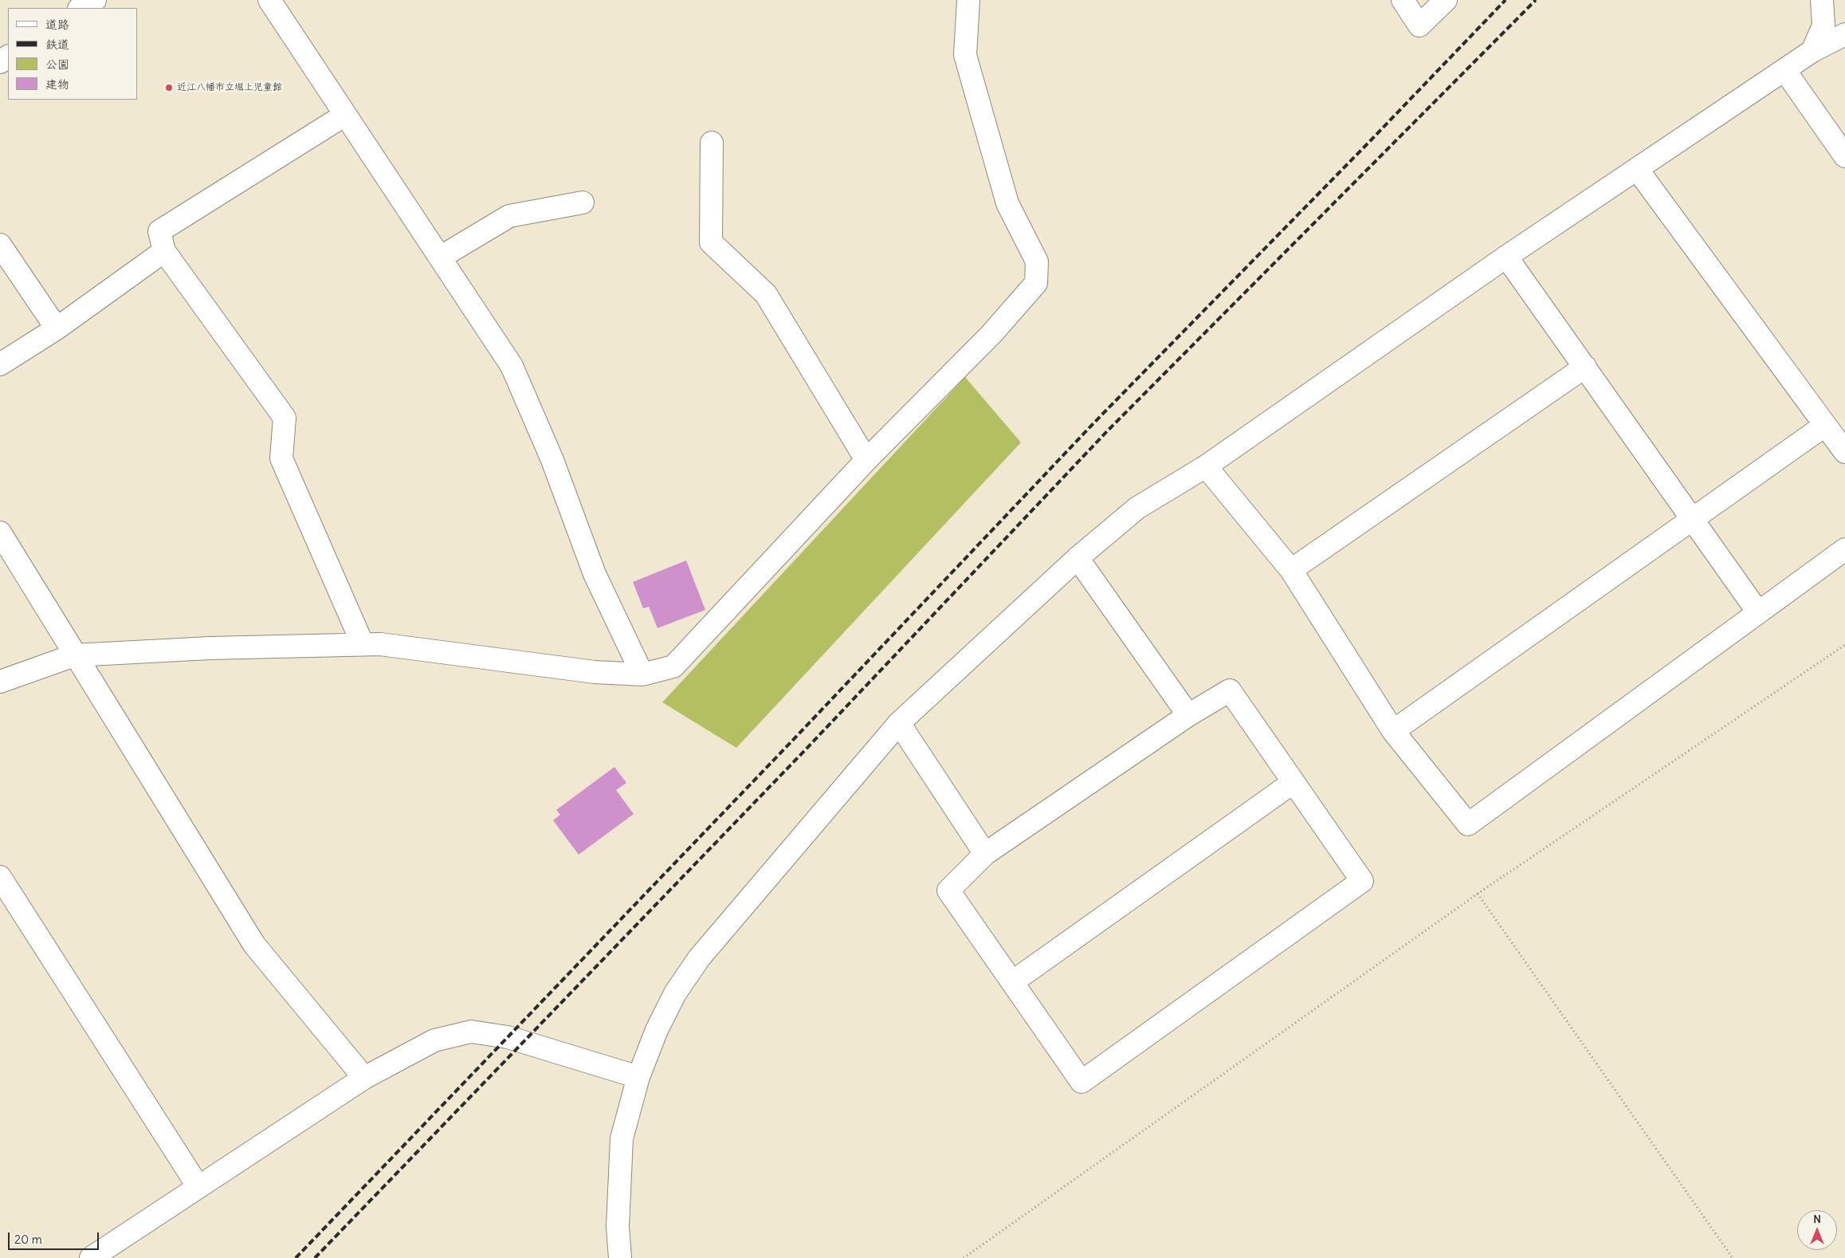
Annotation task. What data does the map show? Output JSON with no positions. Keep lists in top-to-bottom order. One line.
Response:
{"places":["近江八幡市立堀上児童館"],"legend":["道路","鉄道","公園","建物"],"scale_bar":"20 m","north":"top"}
